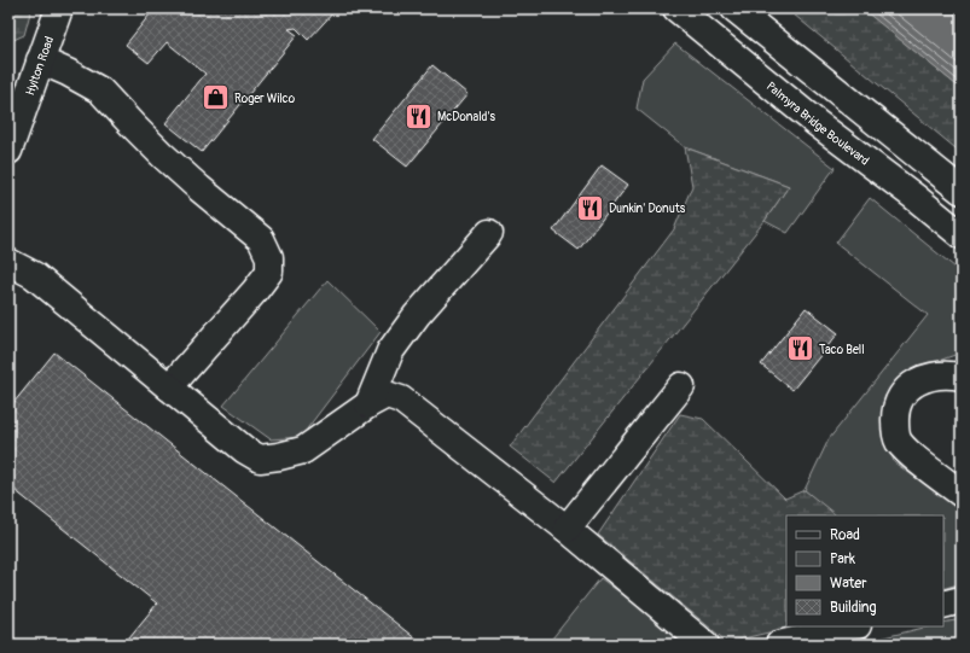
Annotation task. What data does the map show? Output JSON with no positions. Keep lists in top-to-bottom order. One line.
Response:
{"streets":{"main road":["Hylton Road","Palmyra Bridge Boulevard"]},"places":{"shop":["Roger Wilco"],"restaurant":["McDonald's","Dunkin' Donuts","Taco Bell"]},"legend":["Road","Park","Water","Building"]}
